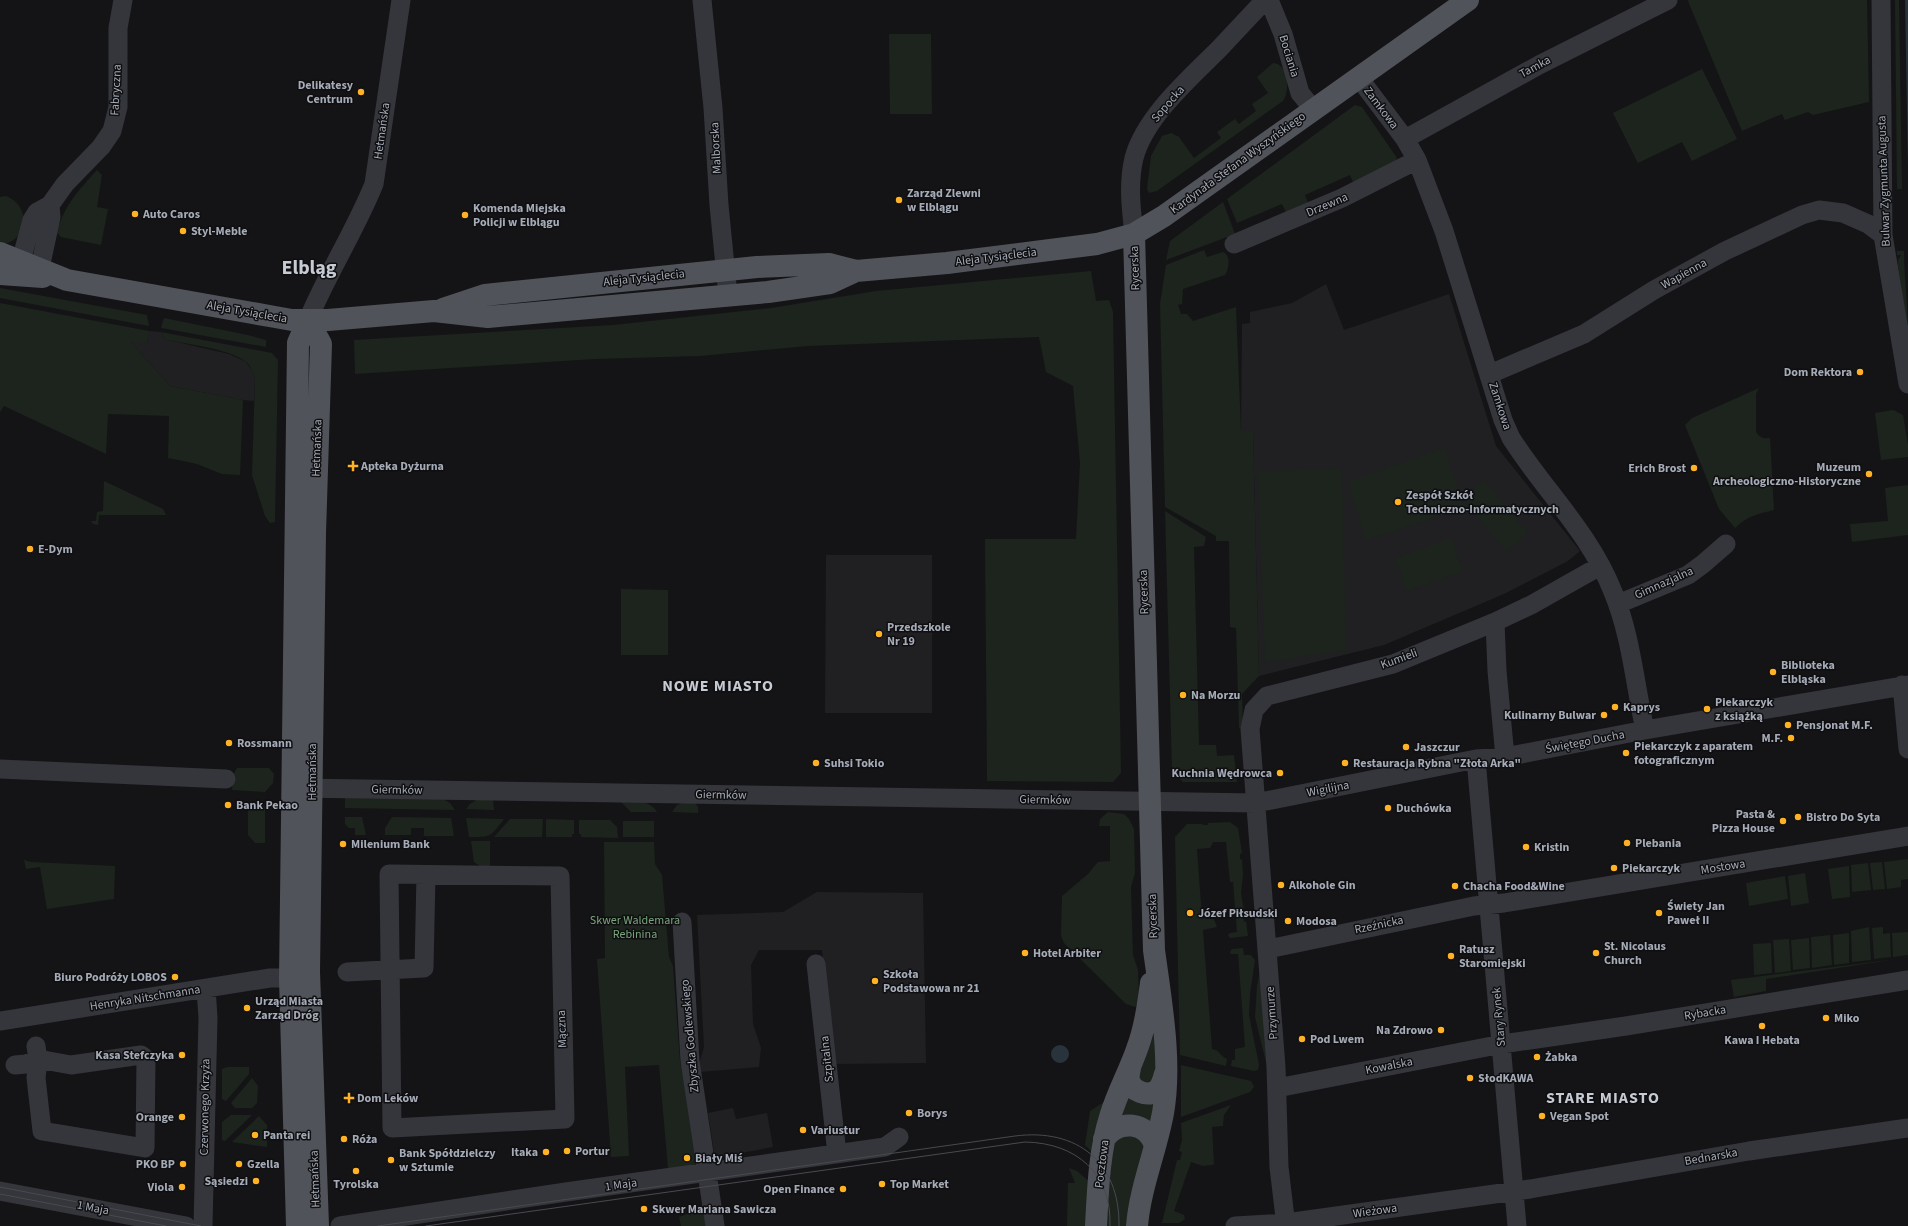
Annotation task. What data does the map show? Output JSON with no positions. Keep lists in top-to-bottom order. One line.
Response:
{"streets":{"main road":["Hetmańska","Kardynała Stefana Wyszyńskiego","Aleja Tysiąclecia","Rycerska","Pocztowa"],"street":["Bociania","Tamka","Fabryczna","Sopocka","Zamkowa","Malborska","Bulwar Zygmunta Augusta","Drzewna","Wapienna","Gimnazjalna","Kumieli","Świętego Ducha","Wigilijna","Giermków","Mostowa","Rzeźnicka","Henryka Nitschmanna","Przymurze","Rybacka","Stary Rynek","Mączna","Zbyszka Godlewskiego","Szpitalna","Kowalska","Czerwonego Krzyża","Bednarska","1 Maja","Wieżowa"]},"crossings":[["Bociania","Kardynała Stefana Wyszyńskiego"],["Tamka","Zamkowa"],["Fabryczna","Aleja Tysiąclecia"],["Sopocka","Kardynała Stefana Wyszyńskiego"],["Sopocka","Aleja Tysiąclecia"],["Sopocka","Rycerska"],["Zamkowa","Kardynała Stefana Wyszyńskiego"],["Zamkowa","Drzewna"],["Zamkowa","Wapienna"],["Zamkowa","Gimnazjalna"],["Zamkowa","Kumieli"],["Zamkowa","Świętego Ducha"],["Hetmańska","Aleja Tysiąclecia"],["Hetmańska","Giermków"],["Hetmańska","Henryka Nitschmanna"],["Malborska","Aleja Tysiąclecia"],["Kardynała Stefana Wyszyńskiego","Aleja Tysiąclecia"],["Kardynała Stefana Wyszyńskiego","Rycerska"],["Bulwar Zygmunta Augusta","Wapienna"],["Aleja Tysiąclecia","Rycerska"],["Rycerska","Wigilijna"],["Rycerska","Giermków"],["Rycerska","Pocztowa"],["Kumieli","Wigilijna"],["Kumieli","Przymurze"],["Świętego Ducha","Wigilijna"],["Wigilijna","Giermków"],["Wigilijna","Przymurze"],["Wigilijna","Stary Rynek"],["Mostowa","Rzeźnicka"],["Mostowa","Stary Rynek"],["Rzeźnicka","Przymurze"],["Rzeźnicka","Stary Rynek"],["Henryka Nitschmanna","Czerwonego Krzyża"],["Przymurze","Kowalska"],["Przymurze","Wieżowa"],["Rybacka","Stary Rynek"],["Rybacka","Kowalska"],["Stary Rynek","Kowalska"],["Stary Rynek","Bednarska"],["Stary Rynek","Wieżowa"],["Zbyszka Godlewskiego","1 Maja"],["Szpitalna","1 Maja"],["Bednarska","Wieżowa"]],"districts":["Elbląg","NOWE MIASTO","STARE MIASTO"],"parks":["Skwer Waldemara Rebinina"],"places":{"other":["Delikatesy Centrum","Zarząd Zlewni w Elblągu","Auto Caros","Komenda Miejska Policji w Elblągu","Styl-Meble","Dom Rektora","Erich Brost","Muzeum Archeologiczno-Historyczne","Zespół Szkół Techniczno-Informatycznych","E-Dym","Przedszkole Nr 19","Biblioteka Elbląska","Na Morzu","Kaprys","Piekarczyk z książką","Kulinarny Bulwar","Pensjonat M.F.","M.F.","Rossmann","Jaszczur","Piekarczyk z aparatem fotograficznym","Suhsi Tokio","Restauracja Rybna \"Złota Arka\"","Kuchnia Wędrowca","Bank Pekao","Duchówka","Bistro Do Syta","Pasta & Pizza House","Plebania","Milenium Bank","Kristin","Piekarczyk","Alkohole Gin","Chacha Food&Wine","Józef Piłsudski","Świety Jan Paweł II","Modosa","Hotel Arbiter","St. Nicolaus Church","Ratusz Staromiejski","Biuro Podróży LOBOS","Szkoła Podstawowa nr 21","Urząd Miasta Zarząd Dróg","Miko","Kawa I Hebata","Na Zdrowo","Pod Lwem","Kasa Stefczyka","Żabka","SłodKAWA","Borys","Vegan Spot","Orange","Variustur","Panta rei","Róża","Portur","Itaka","Biały Miś","Bank Spółdzielczy w Sztumie","PKO BP","Gzella","Tyrolska","Sąsiedzi","Top Market","Viola","Open Finance","Skwer Mariana Sawicza"],"health":["Apteka Dyżurna","Dom Leków"]}}
